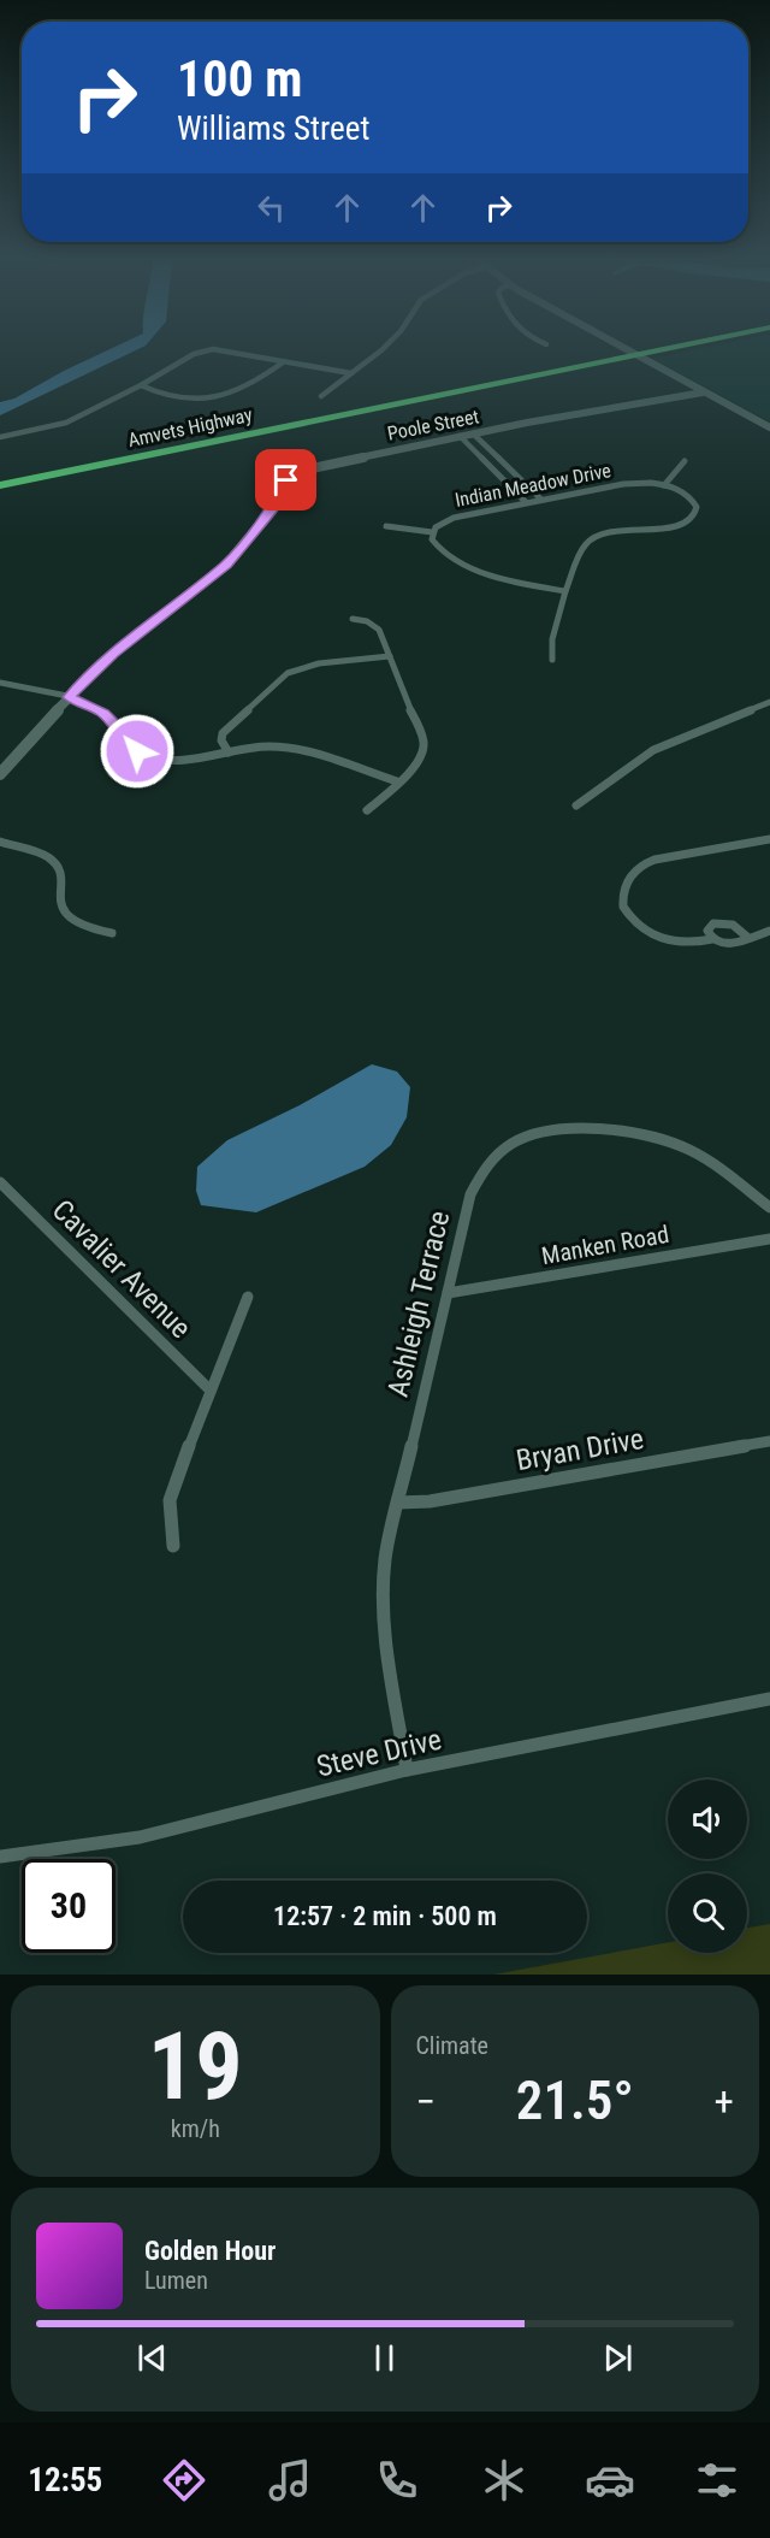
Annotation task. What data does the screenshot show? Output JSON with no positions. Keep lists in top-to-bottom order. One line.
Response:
{"streets":{"highway":["Amvets Highway"],"street":["Poole Street","Indian Meadow Drive","Manken Road","Cavalier Avenue","Ashleigh Terrace","Bryan Drive","Steve Drive"]},"crossings":[["Manken Road","Ashleigh Terrace"],["Ashleigh Terrace","Bryan Drive"],["Ashleigh Terrace","Steve Drive"]],"page":{"turn":["100 m","Williams Street"],"limit":"30","trip":"12:57 · 2 min · 500 m","tile":[["19","km/h"],"Climate"],"heat":["−","21.5°","+"],"song":["Golden Hour","Lumen"],"tabs":"12:55"}}
